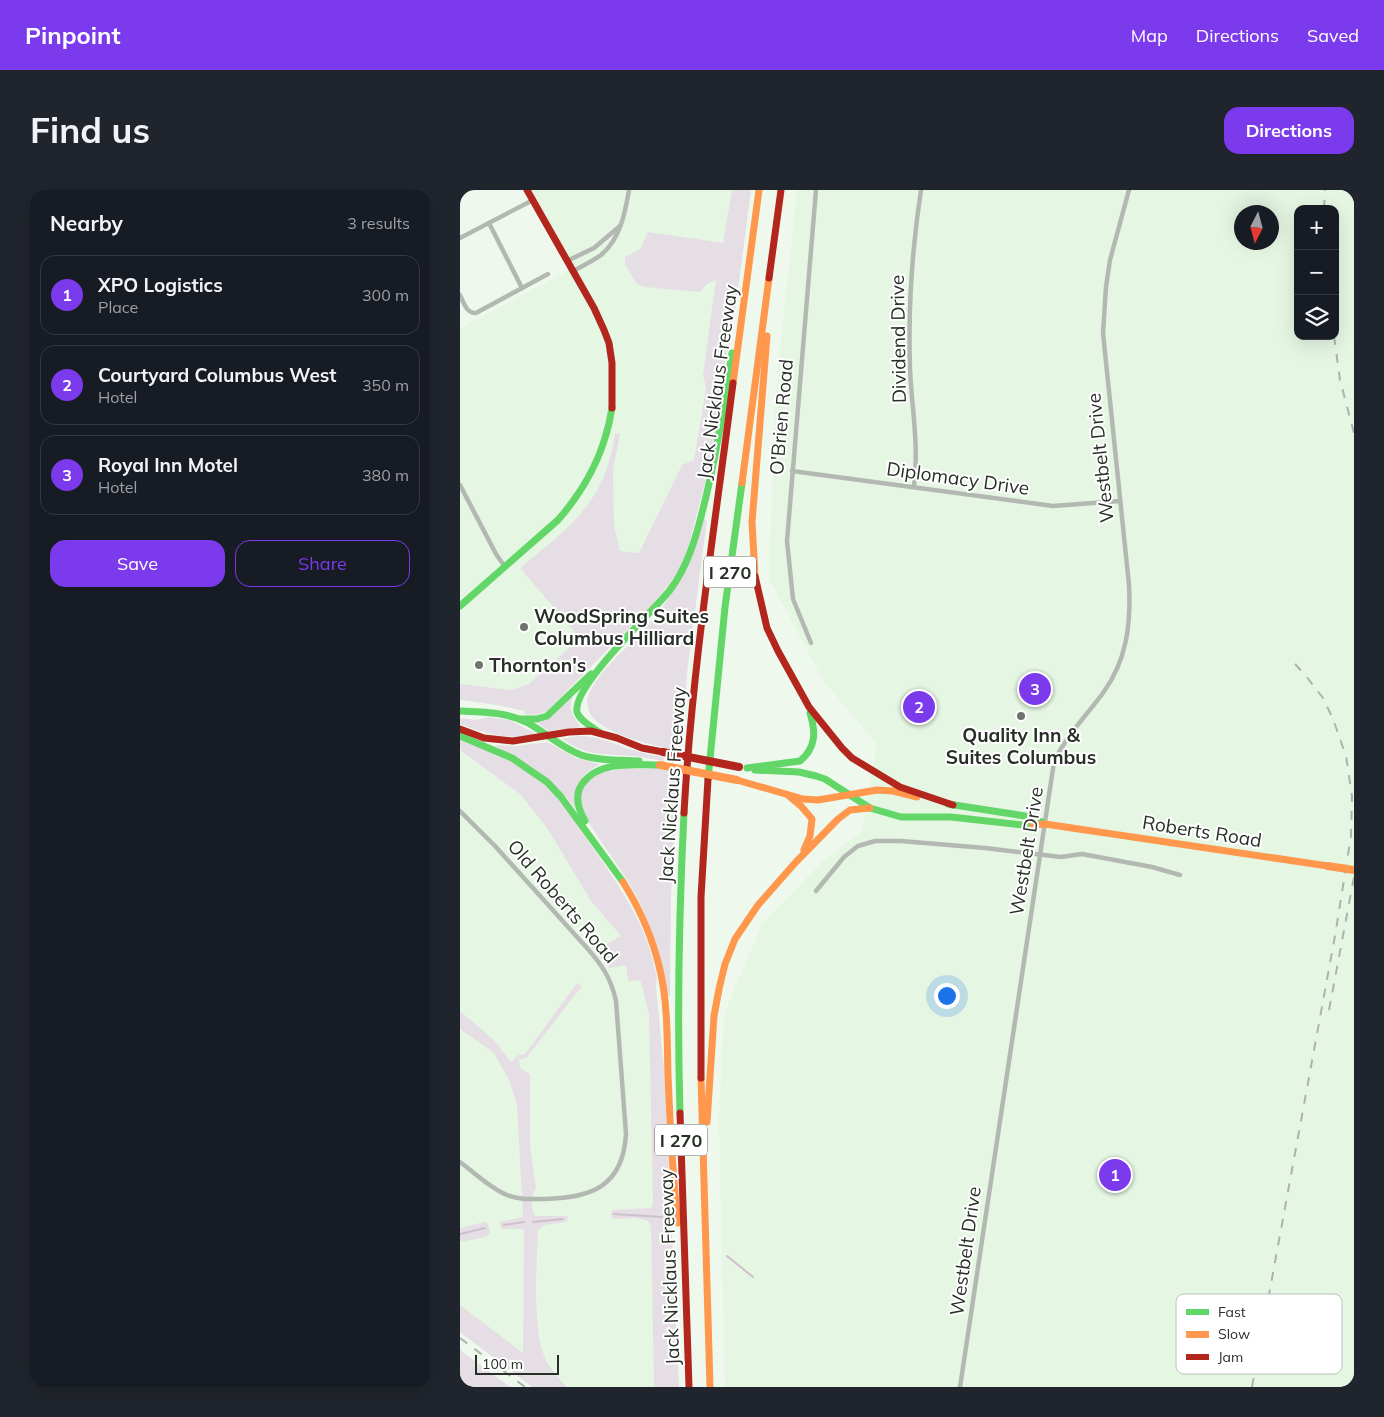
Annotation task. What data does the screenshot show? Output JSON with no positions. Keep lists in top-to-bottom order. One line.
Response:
{"streets":{"main road":["Jack Nicklaus Freeway","I 270","Roberts Road"],"street":["Dividend Drive","O'Brien Road","Westbelt Drive","Diplomacy Drive","Old Roberts Road"]},"crossings":[["Dividend Drive","Diplomacy Drive"],["O'Brien Road","Diplomacy Drive"],["Westbelt Drive","Diplomacy Drive"],["Westbelt Drive","Roberts Road"]],"places":["WoodSpring Suites Columbus Hilliard","Thornton's","Quality Inn & Suites Columbus"],"legend":["Fast","Slow","Jam"],"scale_bar":"100 m","north":"bottom","page":{"header":"Pinpoint","nav":["Map","Directions","Saved"],"buttons":["Directions",["Save","Share"]],"title":"Find us","heading":["Nearby","3 results"],"map_buttons":["+","−"],"list":[{"mark":"1","name":"XPO Logistics","note":"Place","value":"300 m"},{"mark":"2","name":"Courtyard Columbus West","note":"Hotel","value":"350 m"},{"mark":"3","name":"Royal Inn Motel","note":"Hotel","value":"380 m"}],"pins":["3","2","1"],"scale":"100 m"}}
